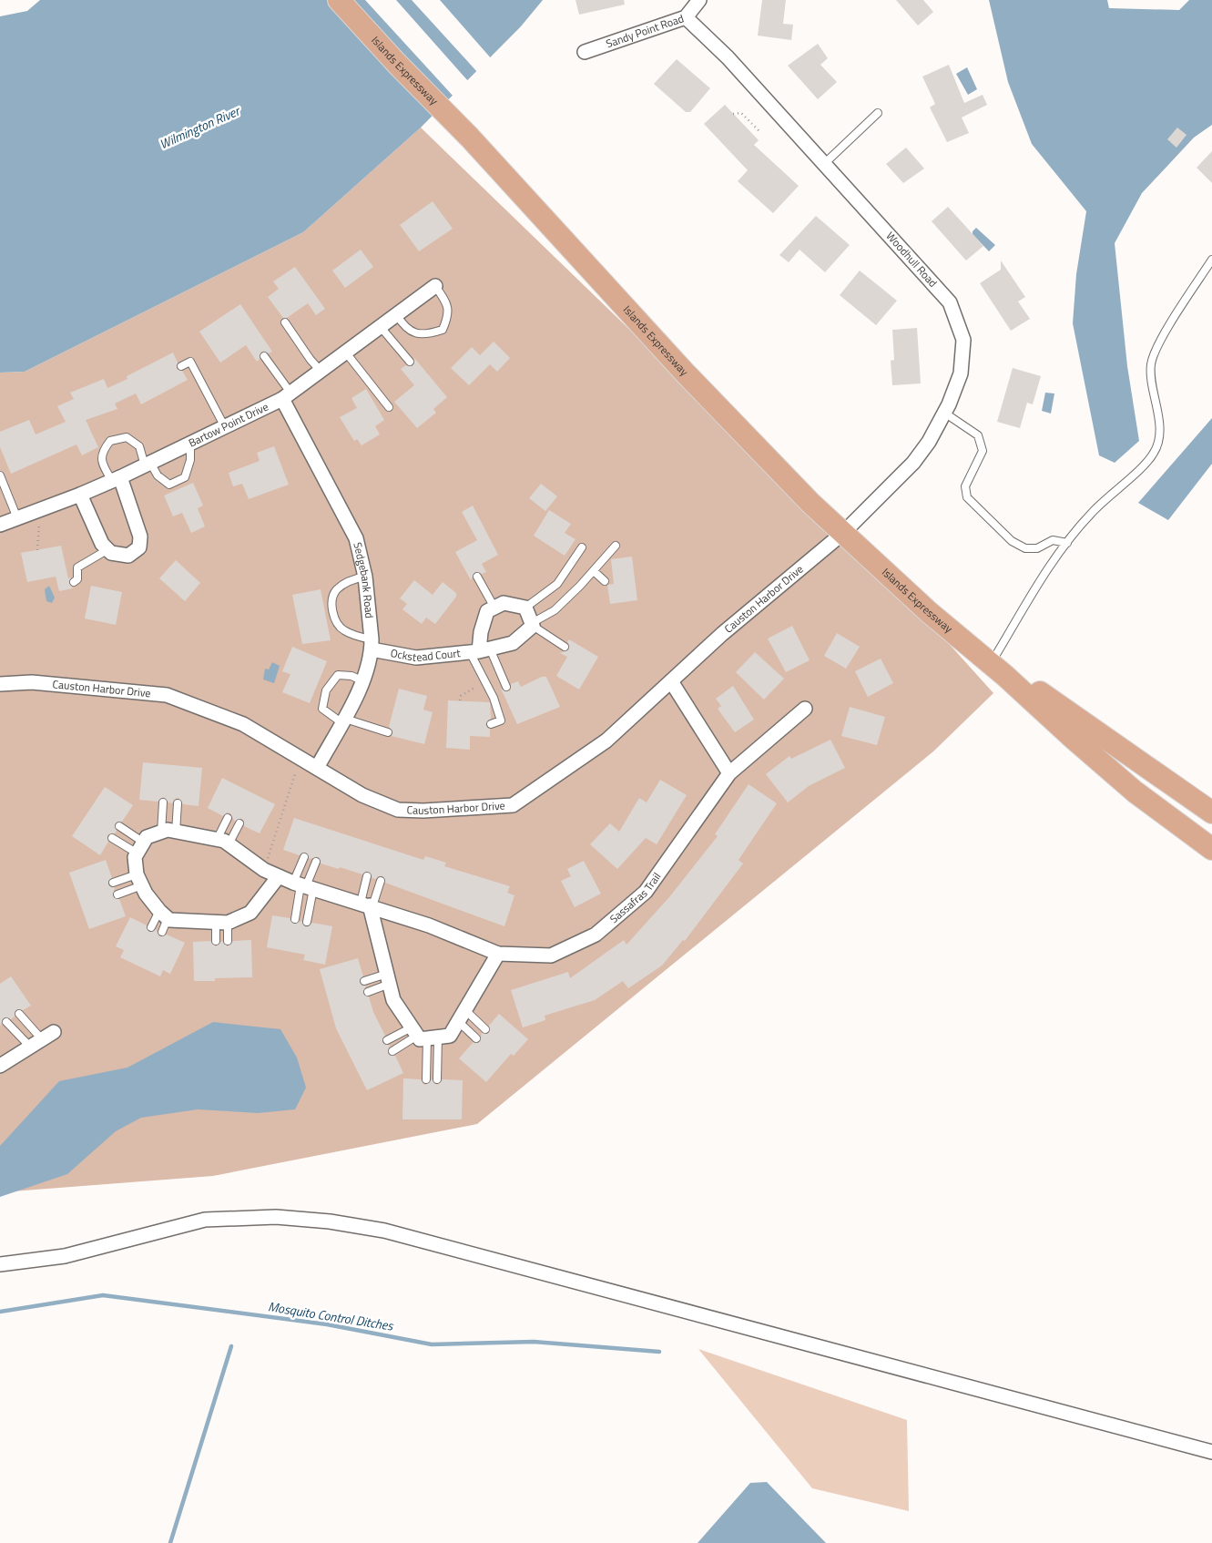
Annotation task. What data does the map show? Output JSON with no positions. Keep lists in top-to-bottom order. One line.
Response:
{"streets":{"main road":["Islands Expressway"],"street":["Sandy Point Road","Woodhull Road","Bartow Point Drive","Sedgebank Road","Causton Harbor Drive","Ockstead Court","Sassafras Trail"]},"crossings":[["Sandy Point Road","Woodhull Road"],["Islands Expressway","Woodhull Road"],["Islands Expressway","Causton Harbor Drive"],["Woodhull Road","Causton Harbor Drive"],["Bartow Point Drive","Sedgebank Road"],["Sedgebank Road","Causton Harbor Drive"],["Sedgebank Road","Ockstead Court"]],"water":["Wilmington River","Mosquito Control Ditches"]}
